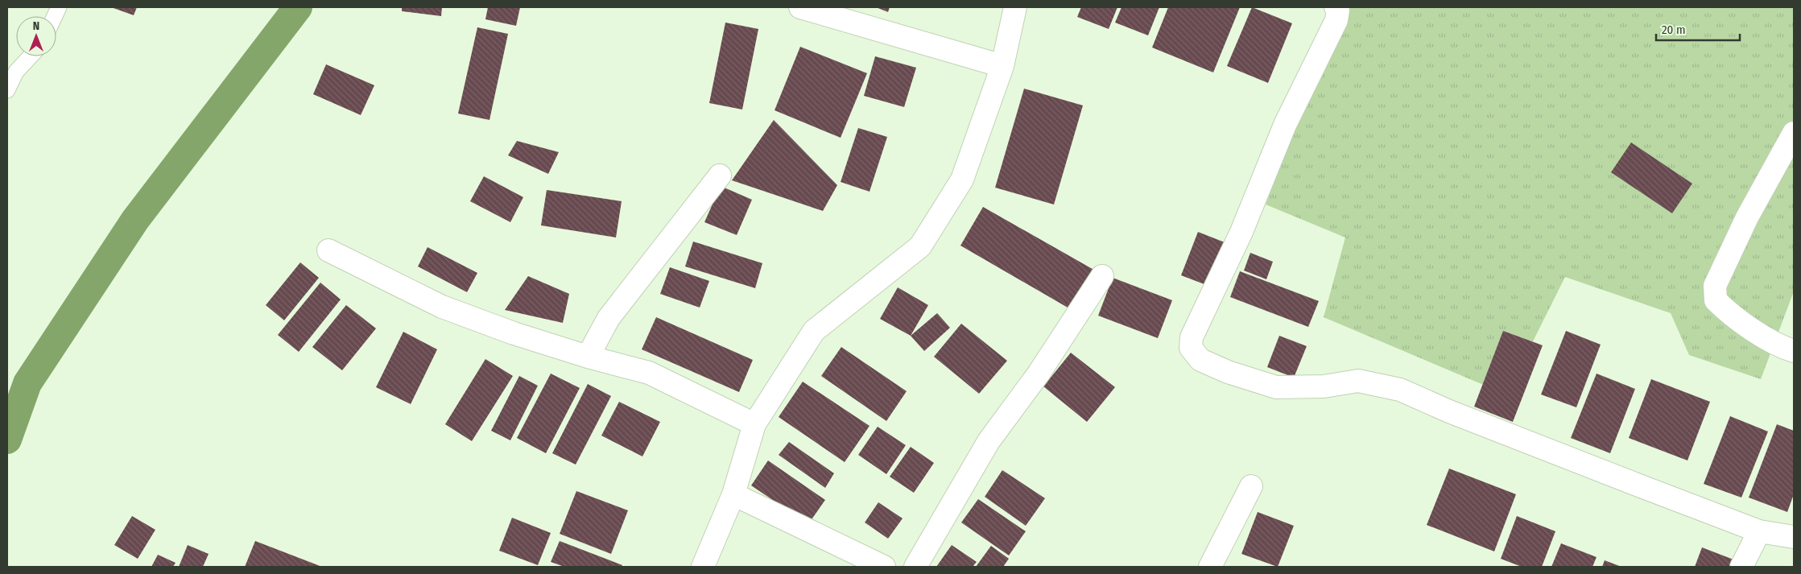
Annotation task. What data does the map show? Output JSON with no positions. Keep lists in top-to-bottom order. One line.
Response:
{"scale_bar":"20 m","north":"top"}
